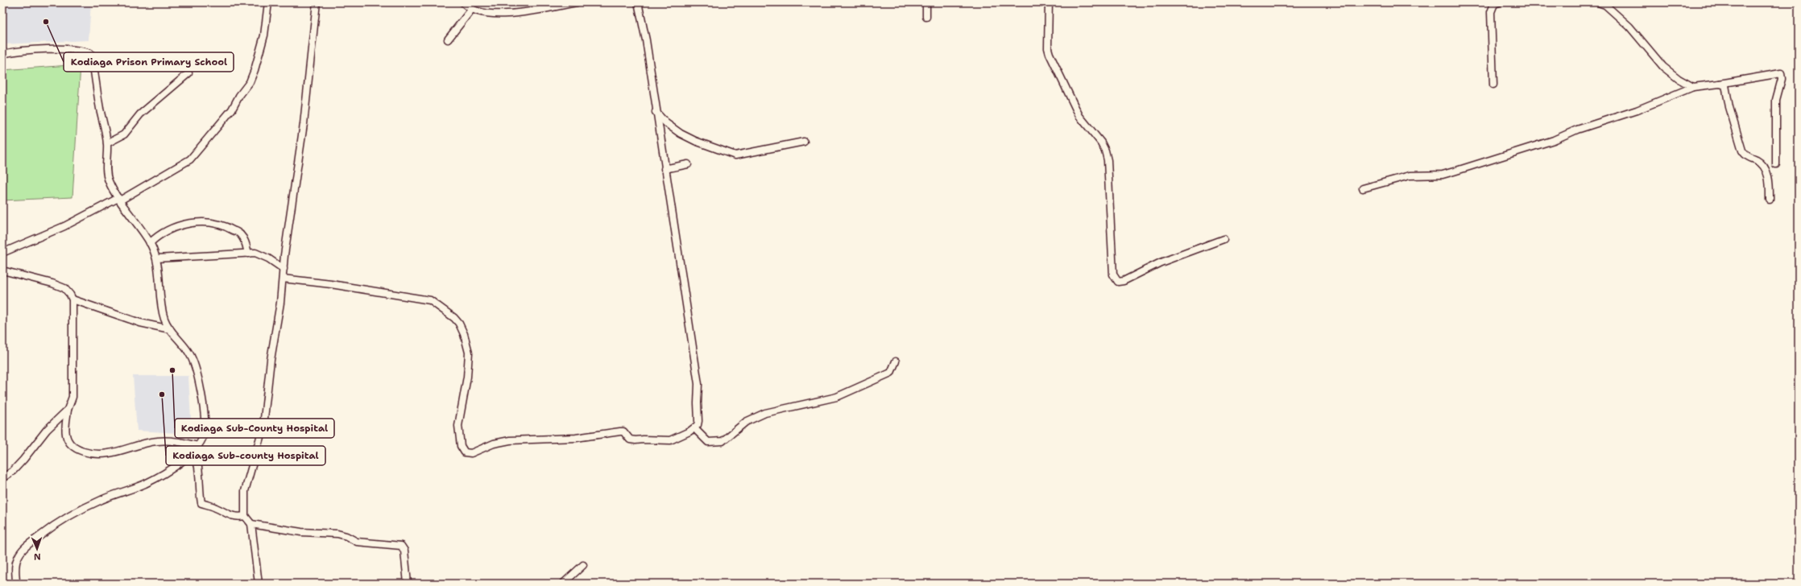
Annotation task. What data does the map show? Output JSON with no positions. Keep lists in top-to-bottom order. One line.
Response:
{"places":["Kodiaga Prison Primary School","Kodiaga Sub-County Hospital","Kodiaga Sub-county Hospital"],"north":"bottom"}
